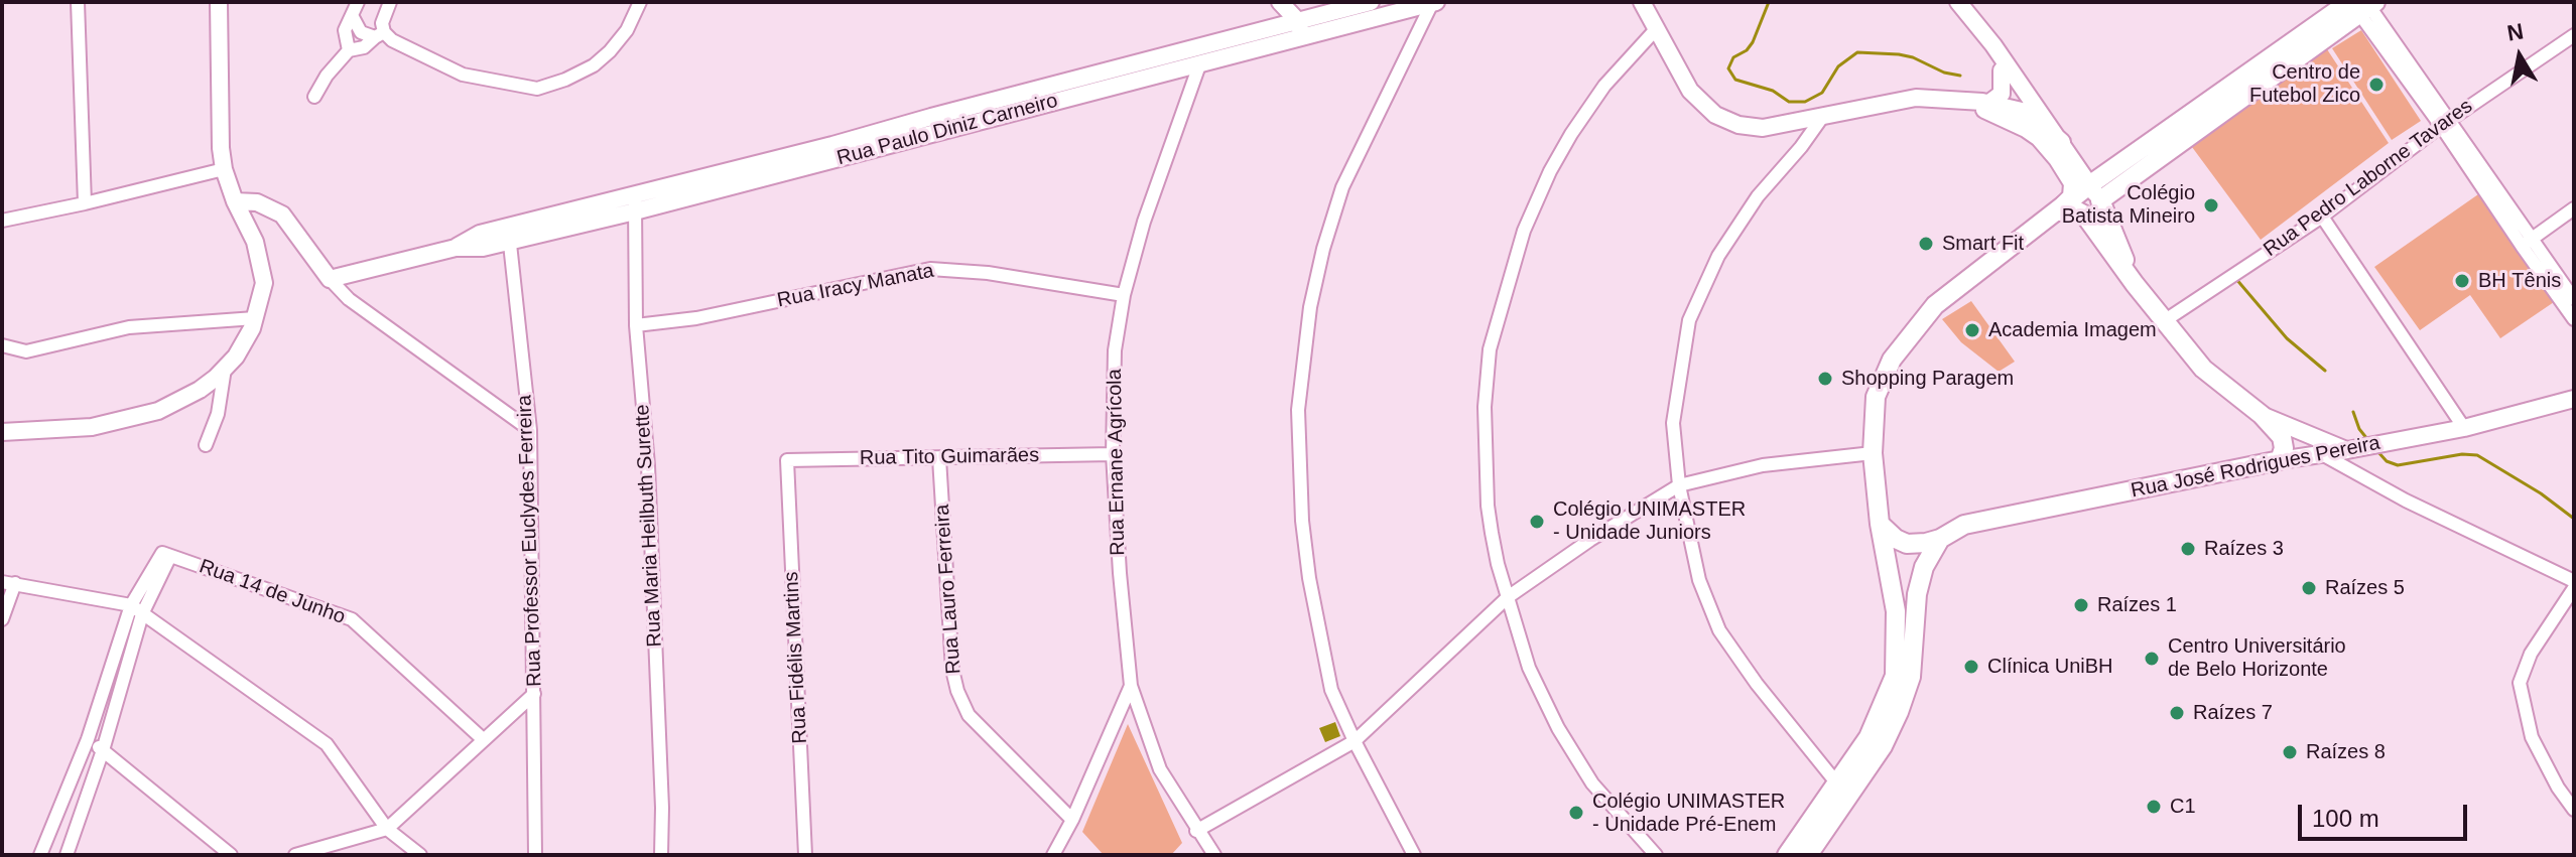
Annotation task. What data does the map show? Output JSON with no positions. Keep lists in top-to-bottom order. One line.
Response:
{"streets":{"main road":["Rua José Rodrigues Pereira"],"street":["Rua Paulo Diniz Carneiro","Rua Pedro Laborne Tavares","Rua Iracy Manata","Rua Tito Guimarães","Rua Ernane Agrícola","Rua Maria Heilbuth Surette","Rua Professor Euclydes Ferreira","Rua Lauro Ferreira","Rua 14 de Junho","Rua Fidélis Martins"]},"crossings":[["Rua Paulo Diniz Carneiro","Rua Ernane Agrícola"],["Rua Paulo Diniz Carneiro","Rua Maria Heilbuth Surette"],["Rua Paulo Diniz Carneiro","Rua Professor Euclydes Ferreira"],["Rua Iracy Manata","Rua Ernane Agrícola"],["Rua Iracy Manata","Rua Maria Heilbuth Surette"],["Rua Tito Guimarães","Rua Ernane Agrícola"],["Rua Tito Guimarães","Rua Lauro Ferreira"],["Rua Tito Guimarães","Rua Fidélis Martins"]],"places":["Centro de Futebol Zico","Colégio Batista Mineiro","Smart Fit","BH Tênis","Academia Imagem","Shopping Paragem","Colégio UNIMASTER - Unidade Juniors","Raízes 3","Raízes 5","Raízes 1","Centro Universitário de Belo Horizonte","Clínica UniBH","Raízes 7","Raízes 8","C1","Colégio UNIMASTER - Unidade Pré-Enem"],"scale_bar":"100 m","north":"top"}
